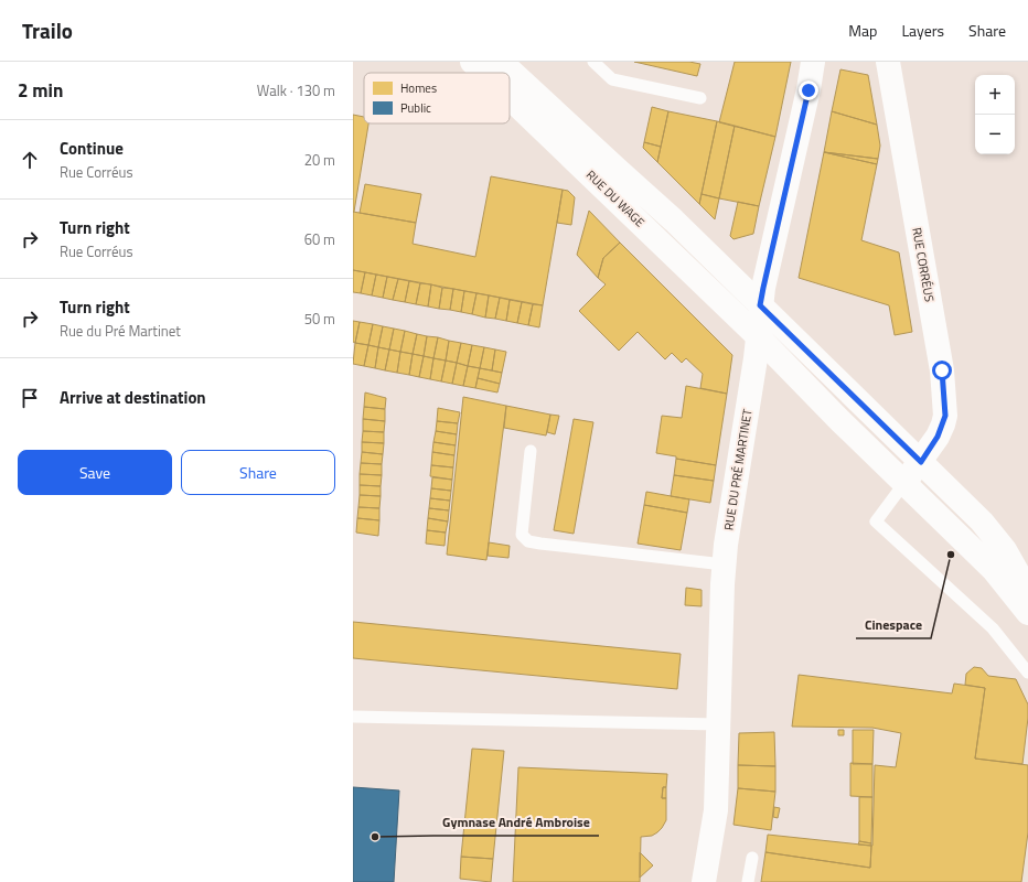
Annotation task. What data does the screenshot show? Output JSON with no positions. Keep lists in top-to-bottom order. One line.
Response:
{"streets":{"street":["RUE DU WAGE","RUE CORRÉUS","RUE DU PRÉ MARTINET"]},"crossings":[["RUE DU WAGE","RUE DU PRÉ MARTINET"]],"places":["Cinespace","Gymnase André Ambroise"],"legend":["Homes","Public"],"page":{"header":"Trailo","nav":["Map","Layers","Share"],"heading":["2 min","Walk · 130 m"],"map_buttons":["+","−"],"list":[["Continue","Rue Corréus","20 m"],["Turn right","Rue Corréus","60 m"],["Turn right","Rue du Pré Martinet","50 m"],"Arrive at destination"],"buttons":["Save","Share"]}}
